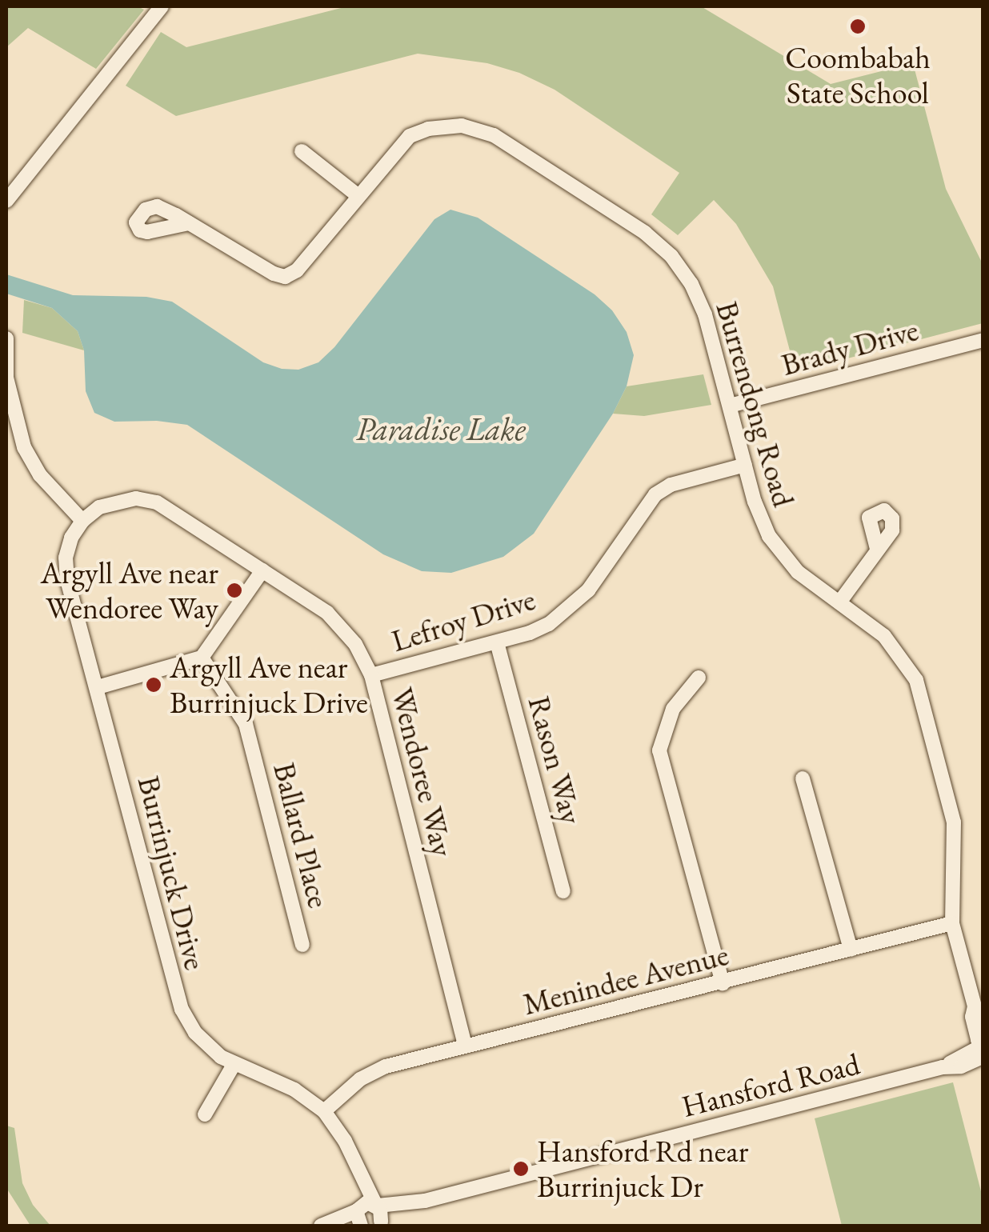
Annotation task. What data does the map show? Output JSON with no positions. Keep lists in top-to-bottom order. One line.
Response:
{"streets":{"street":["Brady Drive","Burrendong Road","Lefroy Drive","Rason Way","Wendoree Way","Ballard Place","Burrinjuck Drive","Menindee Avenue","Hansford Road"]},"crossings":[["Brady Drive","Burrendong Road"],["Burrendong Road","Lefroy Drive"],["Burrendong Road","Menindee Avenue"],["Burrendong Road","Hansford Road"],["Lefroy Drive","Rason Way"],["Lefroy Drive","Wendoree Way"],["Wendoree Way","Burrinjuck Drive"],["Wendoree Way","Menindee Avenue"],["Burrinjuck Drive","Menindee Avenue"],["Burrinjuck Drive","Hansford Road"]],"water":["Paradise Lake"],"places":["Coombabah State School","Argyll Ave near Wendoree Way","Argyll Ave near Burrinjuck Drive","Hansford Rd near Burrinjuck Dr"]}
